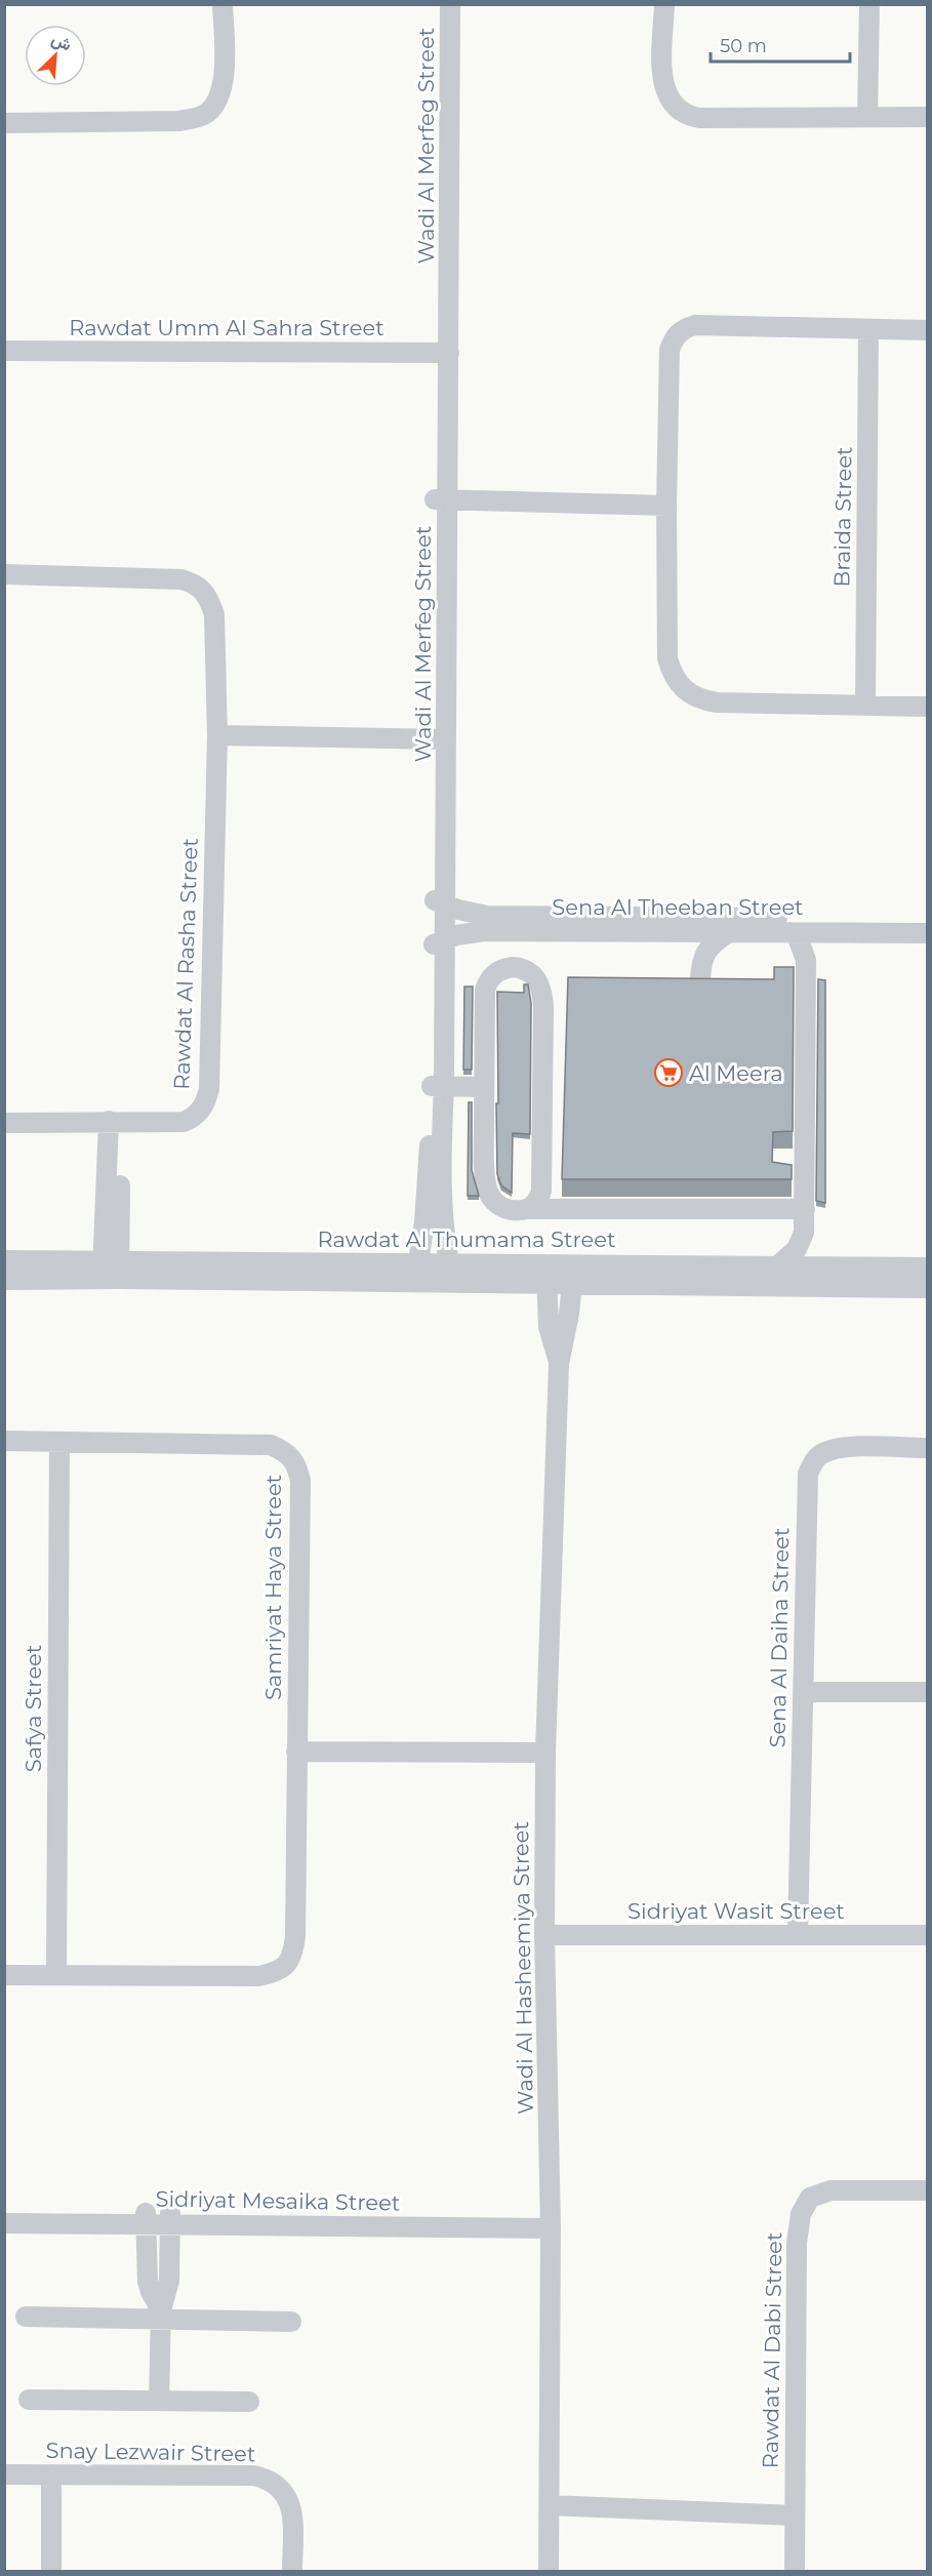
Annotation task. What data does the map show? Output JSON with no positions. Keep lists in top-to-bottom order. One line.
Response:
{"streets":{"street":["Wadi Al Merfeg Street","Rawdat Umm Al Sahra Street","Braida Street","Sena Al Theeban Street","Rawdat Al Rasha Street","Rawdat Al Thumama Street","Samriyat Haya Street","Sena Al Daiha Street","Safya Street","Sidriyat Wasit Street","Wadi Al Hasheemiya Street","Sidriyat Mesaika Street","Rawdat Al Dabi Street","Snay Lezwair Street"]},"crossings":[["Wadi Al Merfeg Street","Rawdat Umm Al Sahra Street"],["Wadi Al Merfeg Street","Sena Al Theeban Street"],["Wadi Al Merfeg Street","Rawdat Al Thumama Street"],["Rawdat Al Thumama Street","Wadi Al Hasheemiya Street"],["Samriyat Haya Street","Safya Street"],["Sena Al Daiha Street","Sidriyat Wasit Street"],["Sidriyat Wasit Street","Wadi Al Hasheemiya Street"],["Wadi Al Hasheemiya Street","Sidriyat Mesaika Street"]],"places":{"supermarket":["Al Meera"]},"scale_bar":"50 m","north":"top right"}
